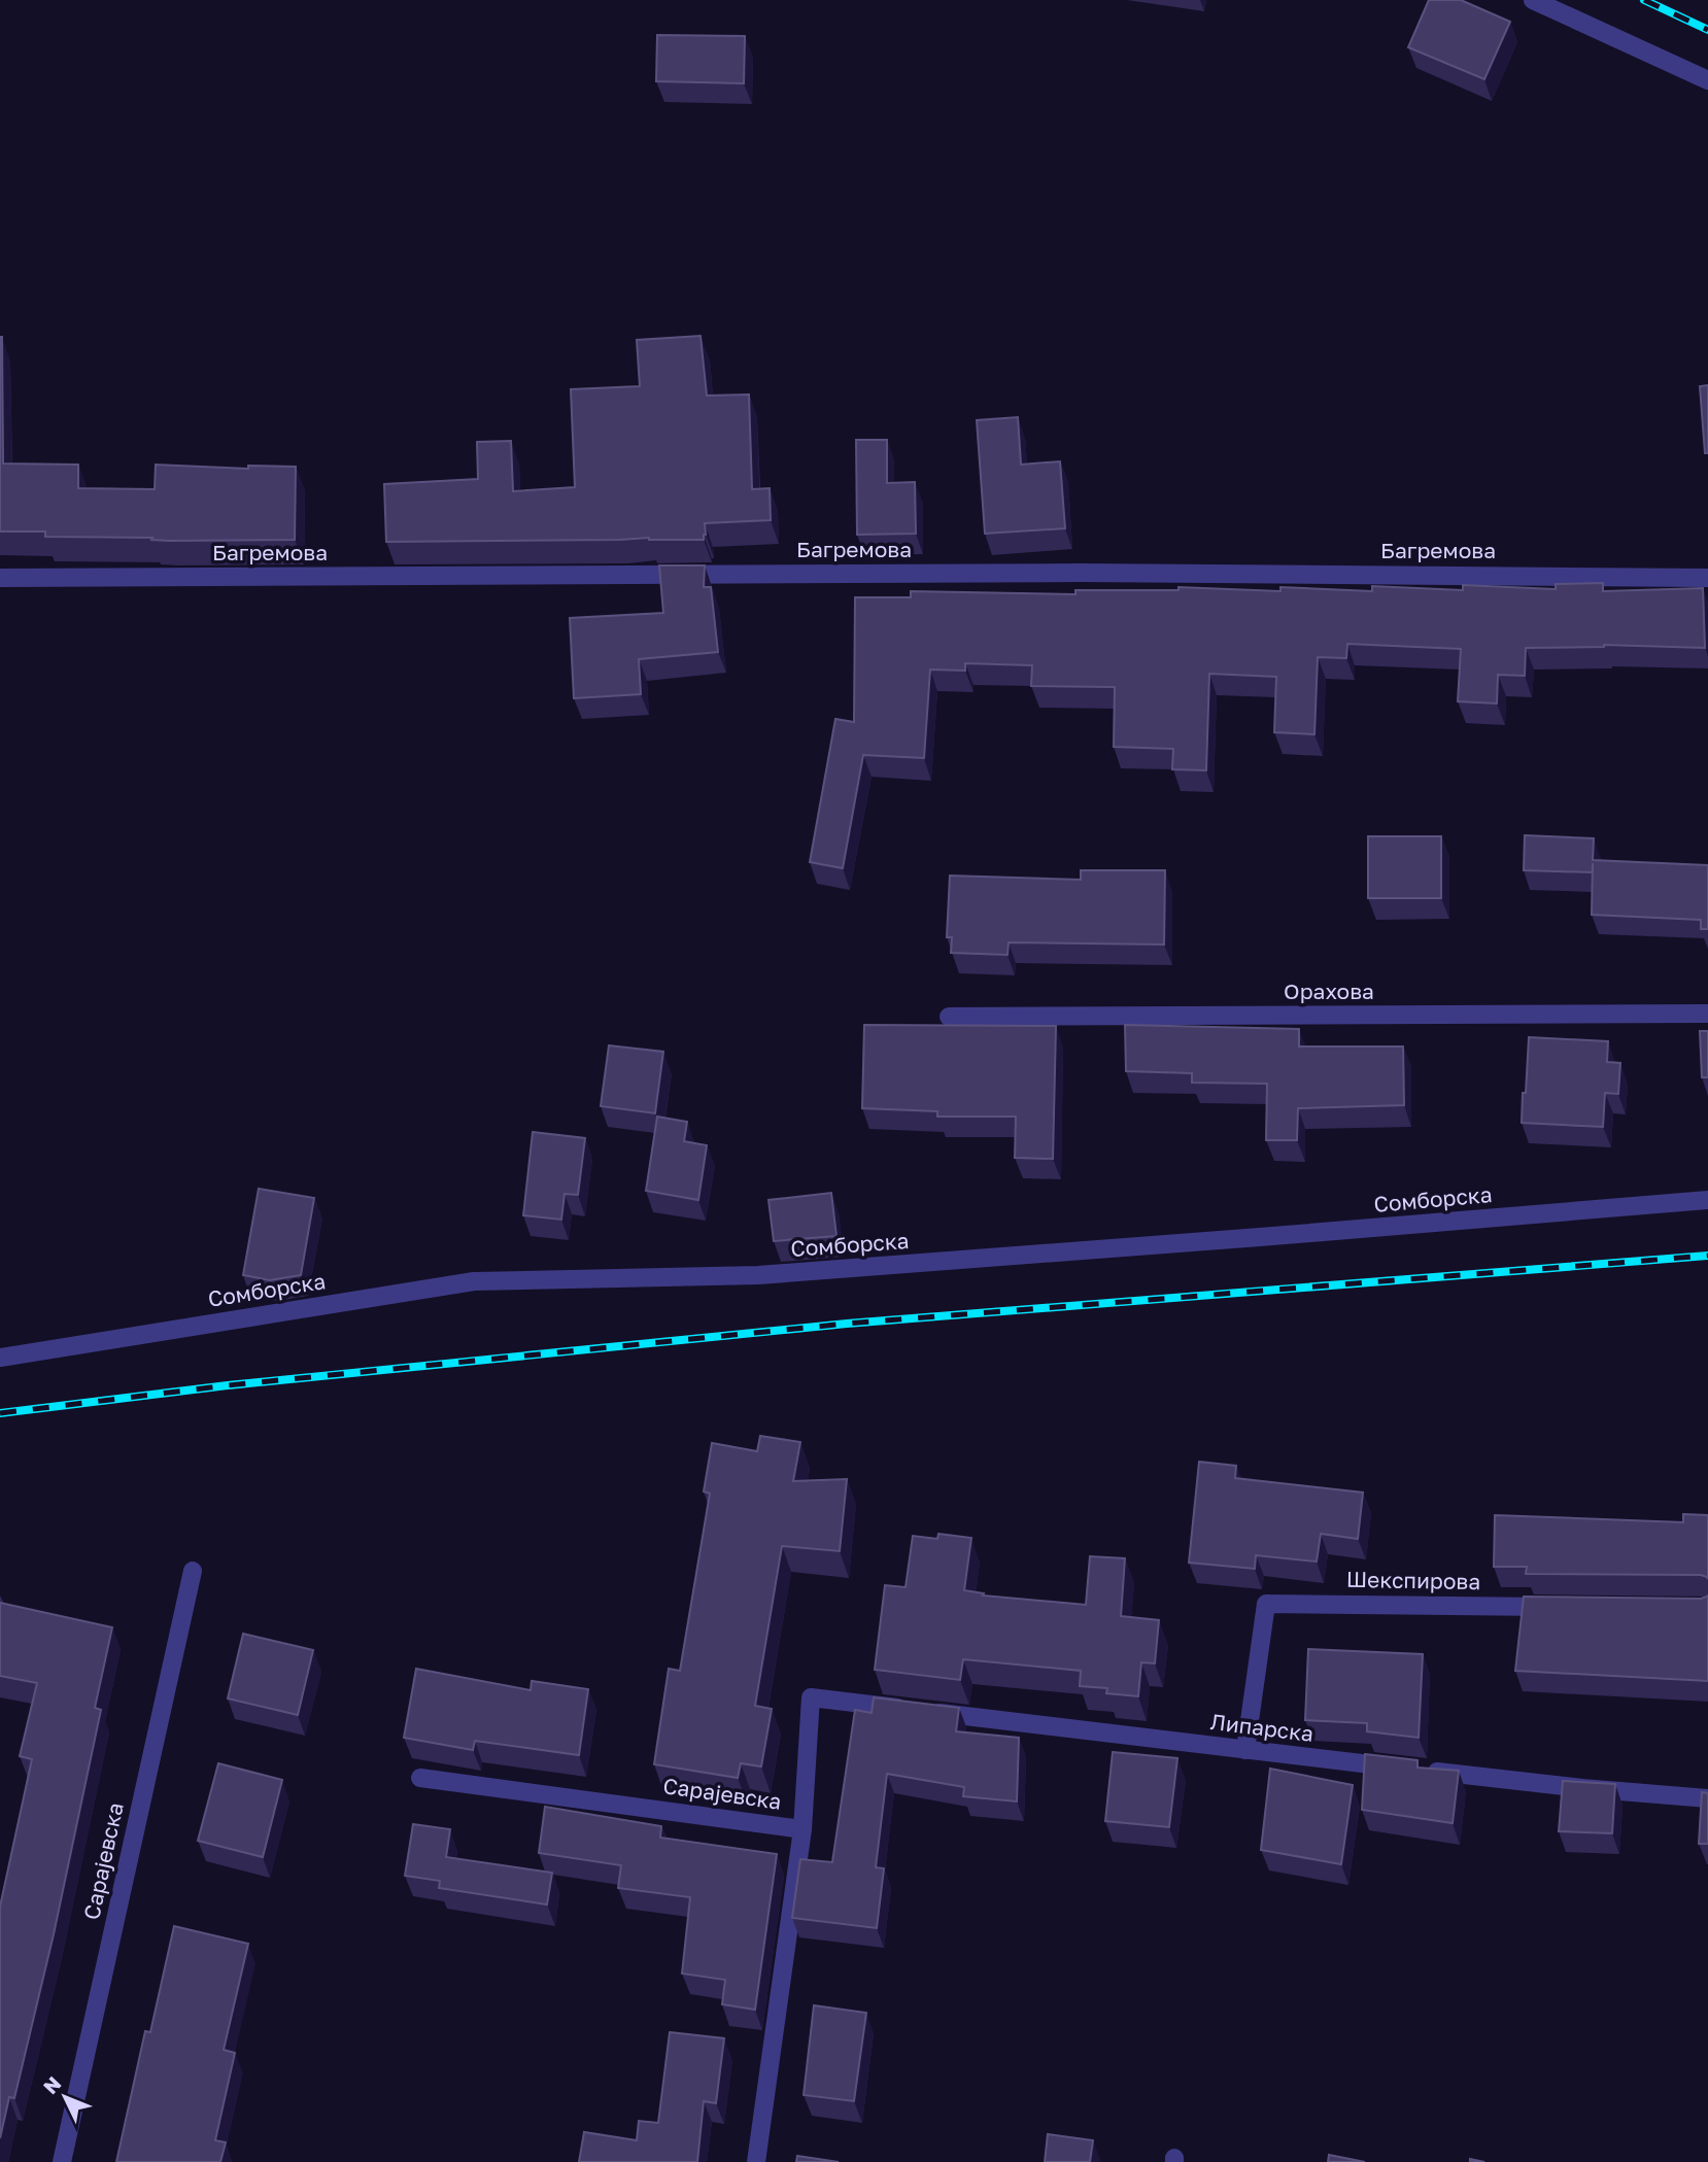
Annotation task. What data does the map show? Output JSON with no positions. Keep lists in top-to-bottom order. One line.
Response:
{"streets":{"street":["Багремова","Орахова","Сомборска","Шекспирова","Липарска","Сарајевска"]},"crossings":[["Шекспирова","Липарска"],["Липарска","Сарајевска"]],"north":"top left"}
